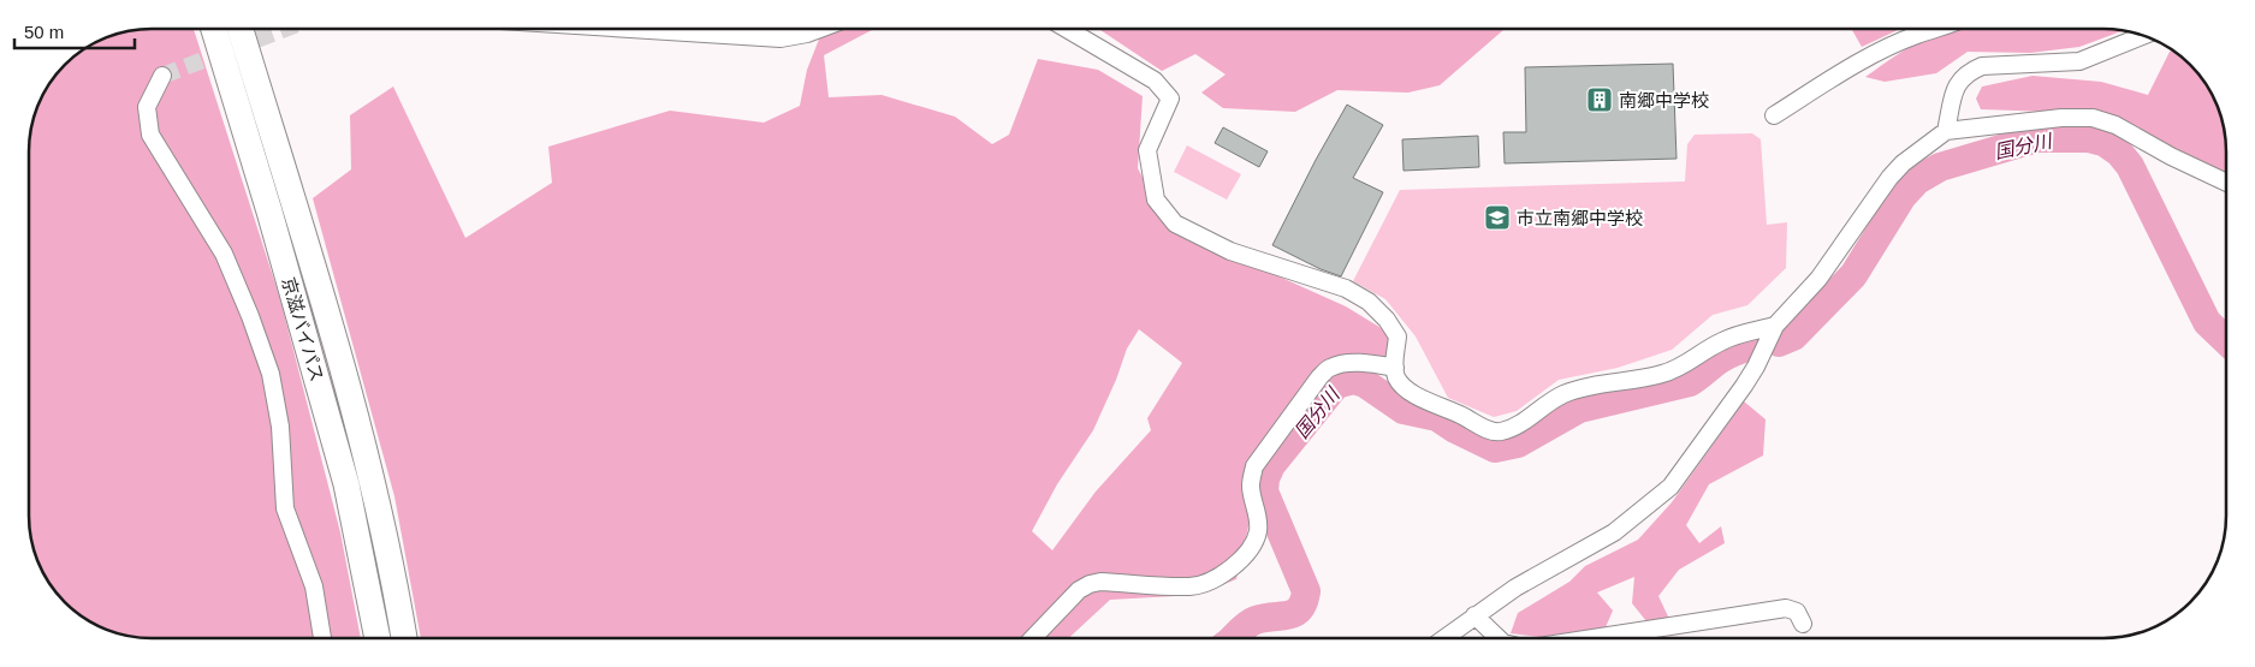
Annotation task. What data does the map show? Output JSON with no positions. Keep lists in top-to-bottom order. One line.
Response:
{"streets":{"highway":["京滋バイパス"]},"water":["国分川"],"places":{"building":["南郷中学校"],"school or university":["市立南郷中学校"]},"scale_bar":"50 m"}
